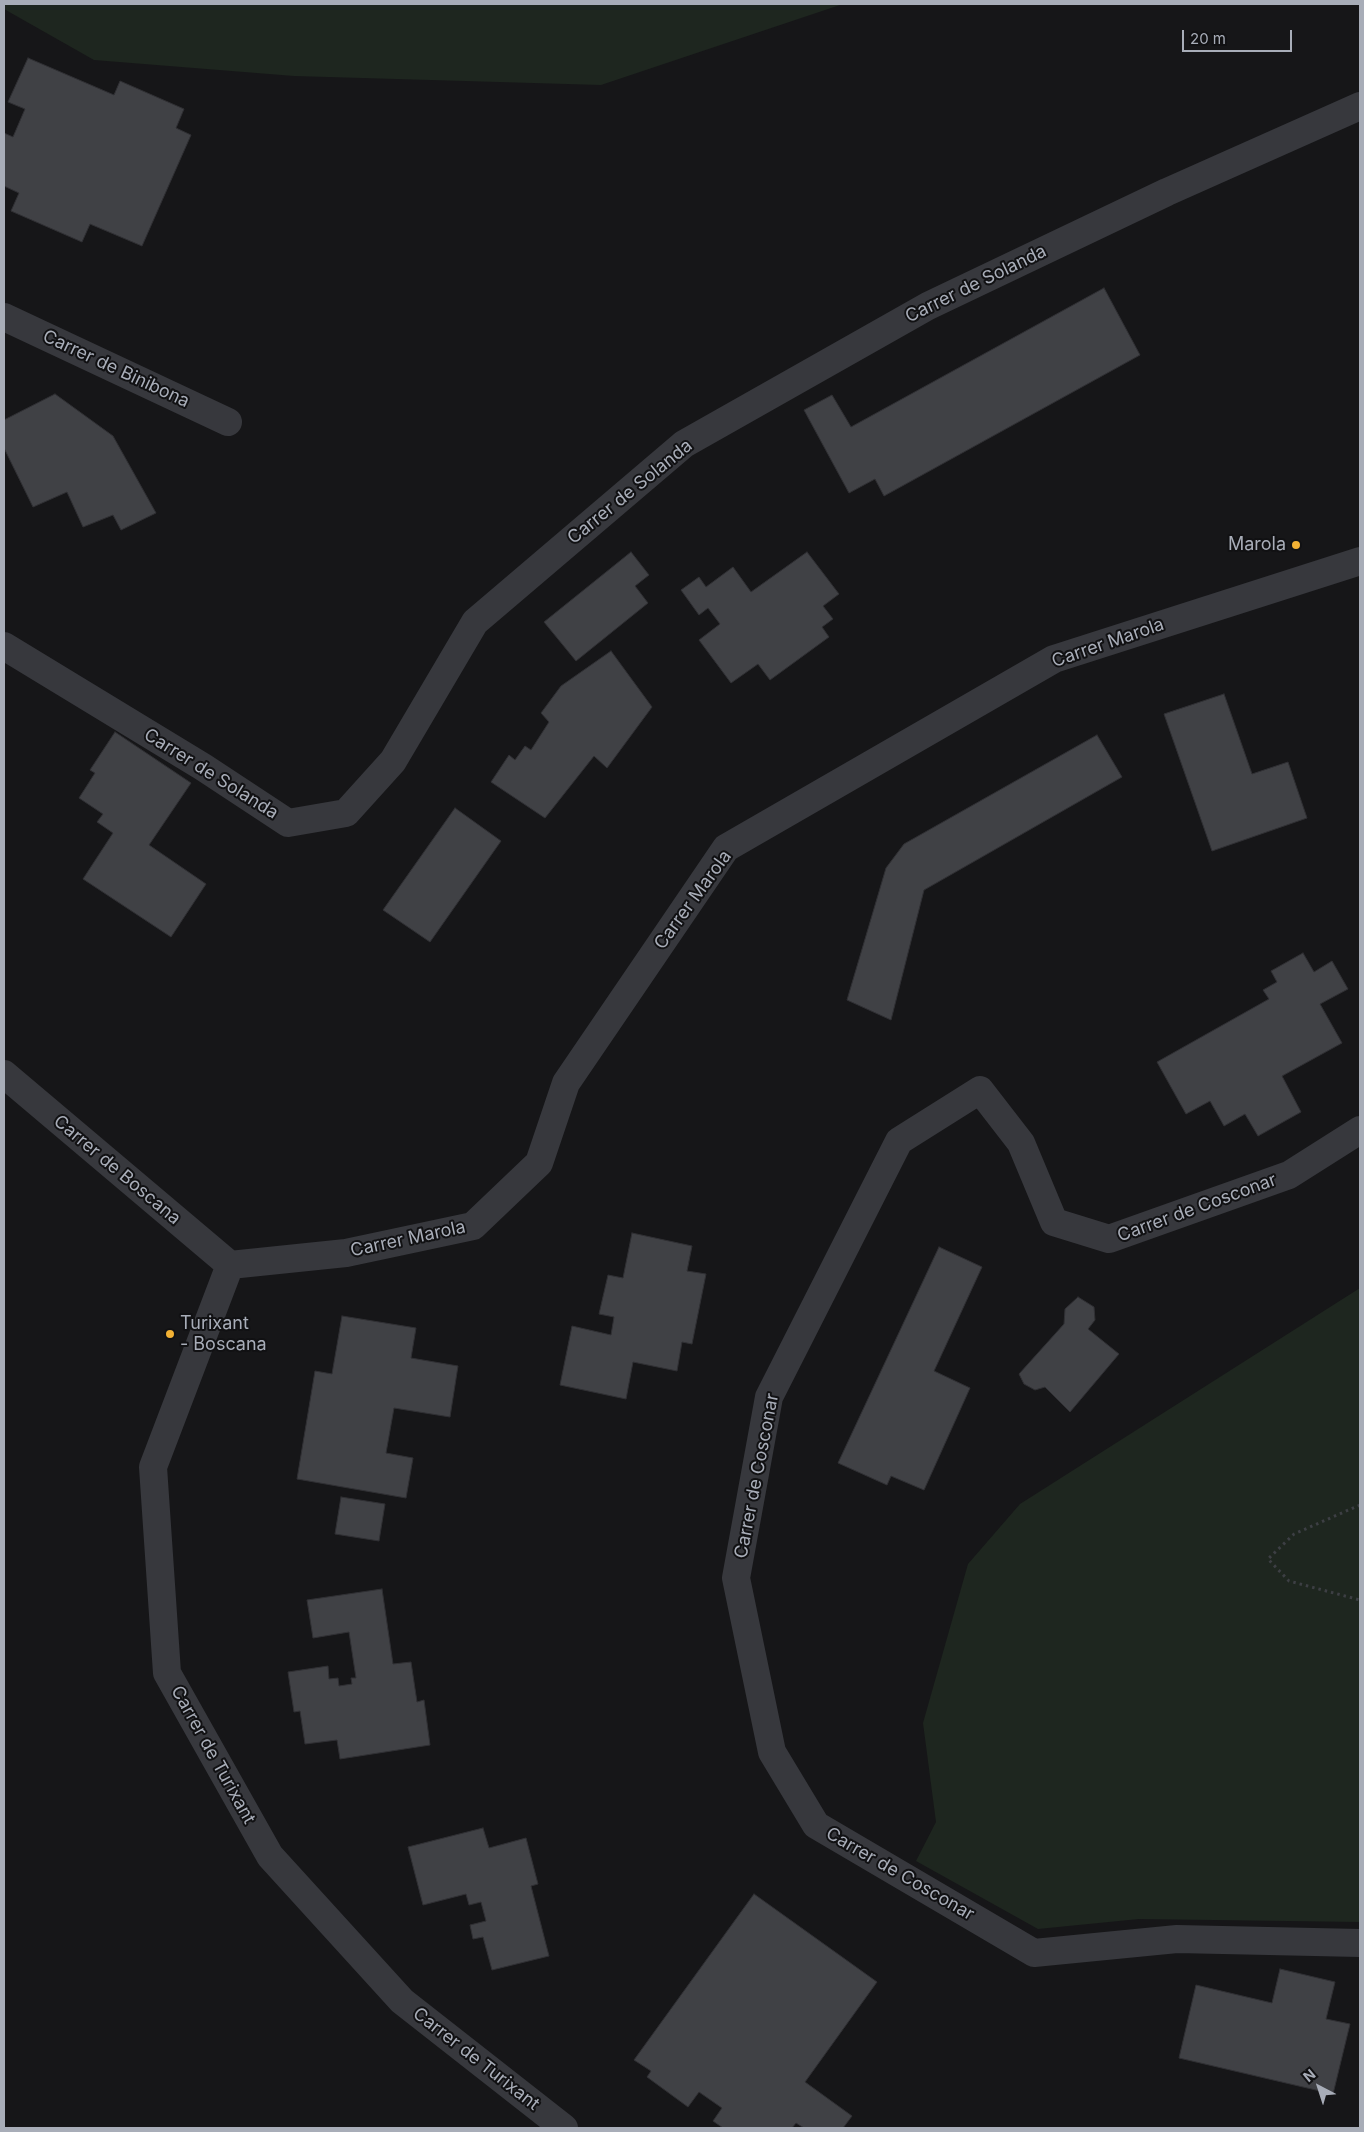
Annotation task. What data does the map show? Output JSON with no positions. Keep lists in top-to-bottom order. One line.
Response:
{"streets":{"street":["Carrer de Solanda","Carrer de Binibona","Carrer Marola","Carrer de Boscana","Carrer de Cosconar","Carrer de Turixant"]},"crossings":[["Carrer Marola","Carrer de Boscana"],["Carrer Marola","Carrer de Turixant"],["Carrer de Boscana","Carrer de Turixant"]],"places":["Marola","Turixant - Boscana"],"scale_bar":"20 m","north":"top left"}
